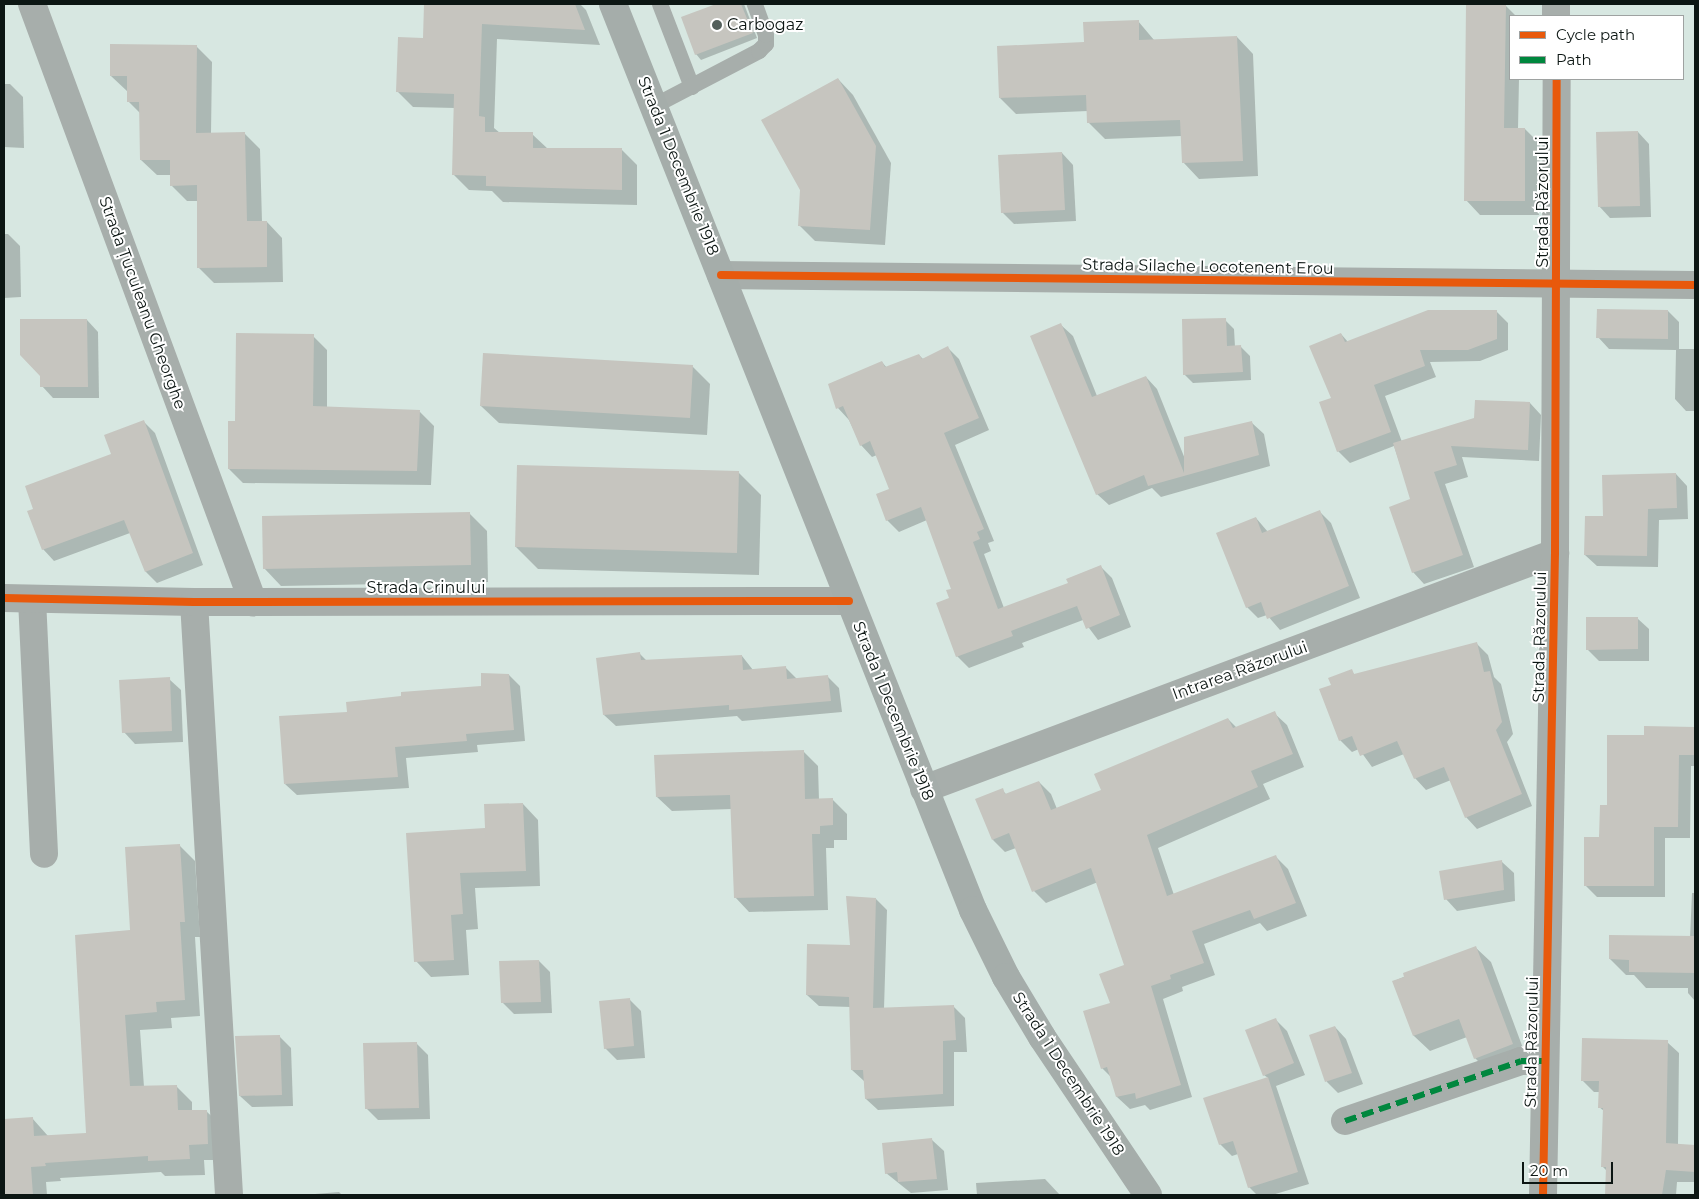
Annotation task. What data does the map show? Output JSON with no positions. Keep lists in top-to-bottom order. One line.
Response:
{"streets":{"main road":["Strada 1 Decembrie 1918"],"street":["Strada Răzorului","Strada Silache Locotenent Erou","Strada Țuculeanu Gheorghe","Strada Crinului","Intrarea Răzorului"]},"crossings":[["Strada 1 Decembrie 1918","Strada Silache Locotenent Erou"],["Strada 1 Decembrie 1918","Strada Crinului"],["Strada 1 Decembrie 1918","Intrarea Răzorului"],["Strada Răzorului","Strada Silache Locotenent Erou"],["Strada Răzorului","Intrarea Răzorului"],["Strada Țuculeanu Gheorghe","Strada Crinului"]],"places":["Carbogaz"],"legend":["Cycle path","Path"],"scale_bar":"20 m"}
